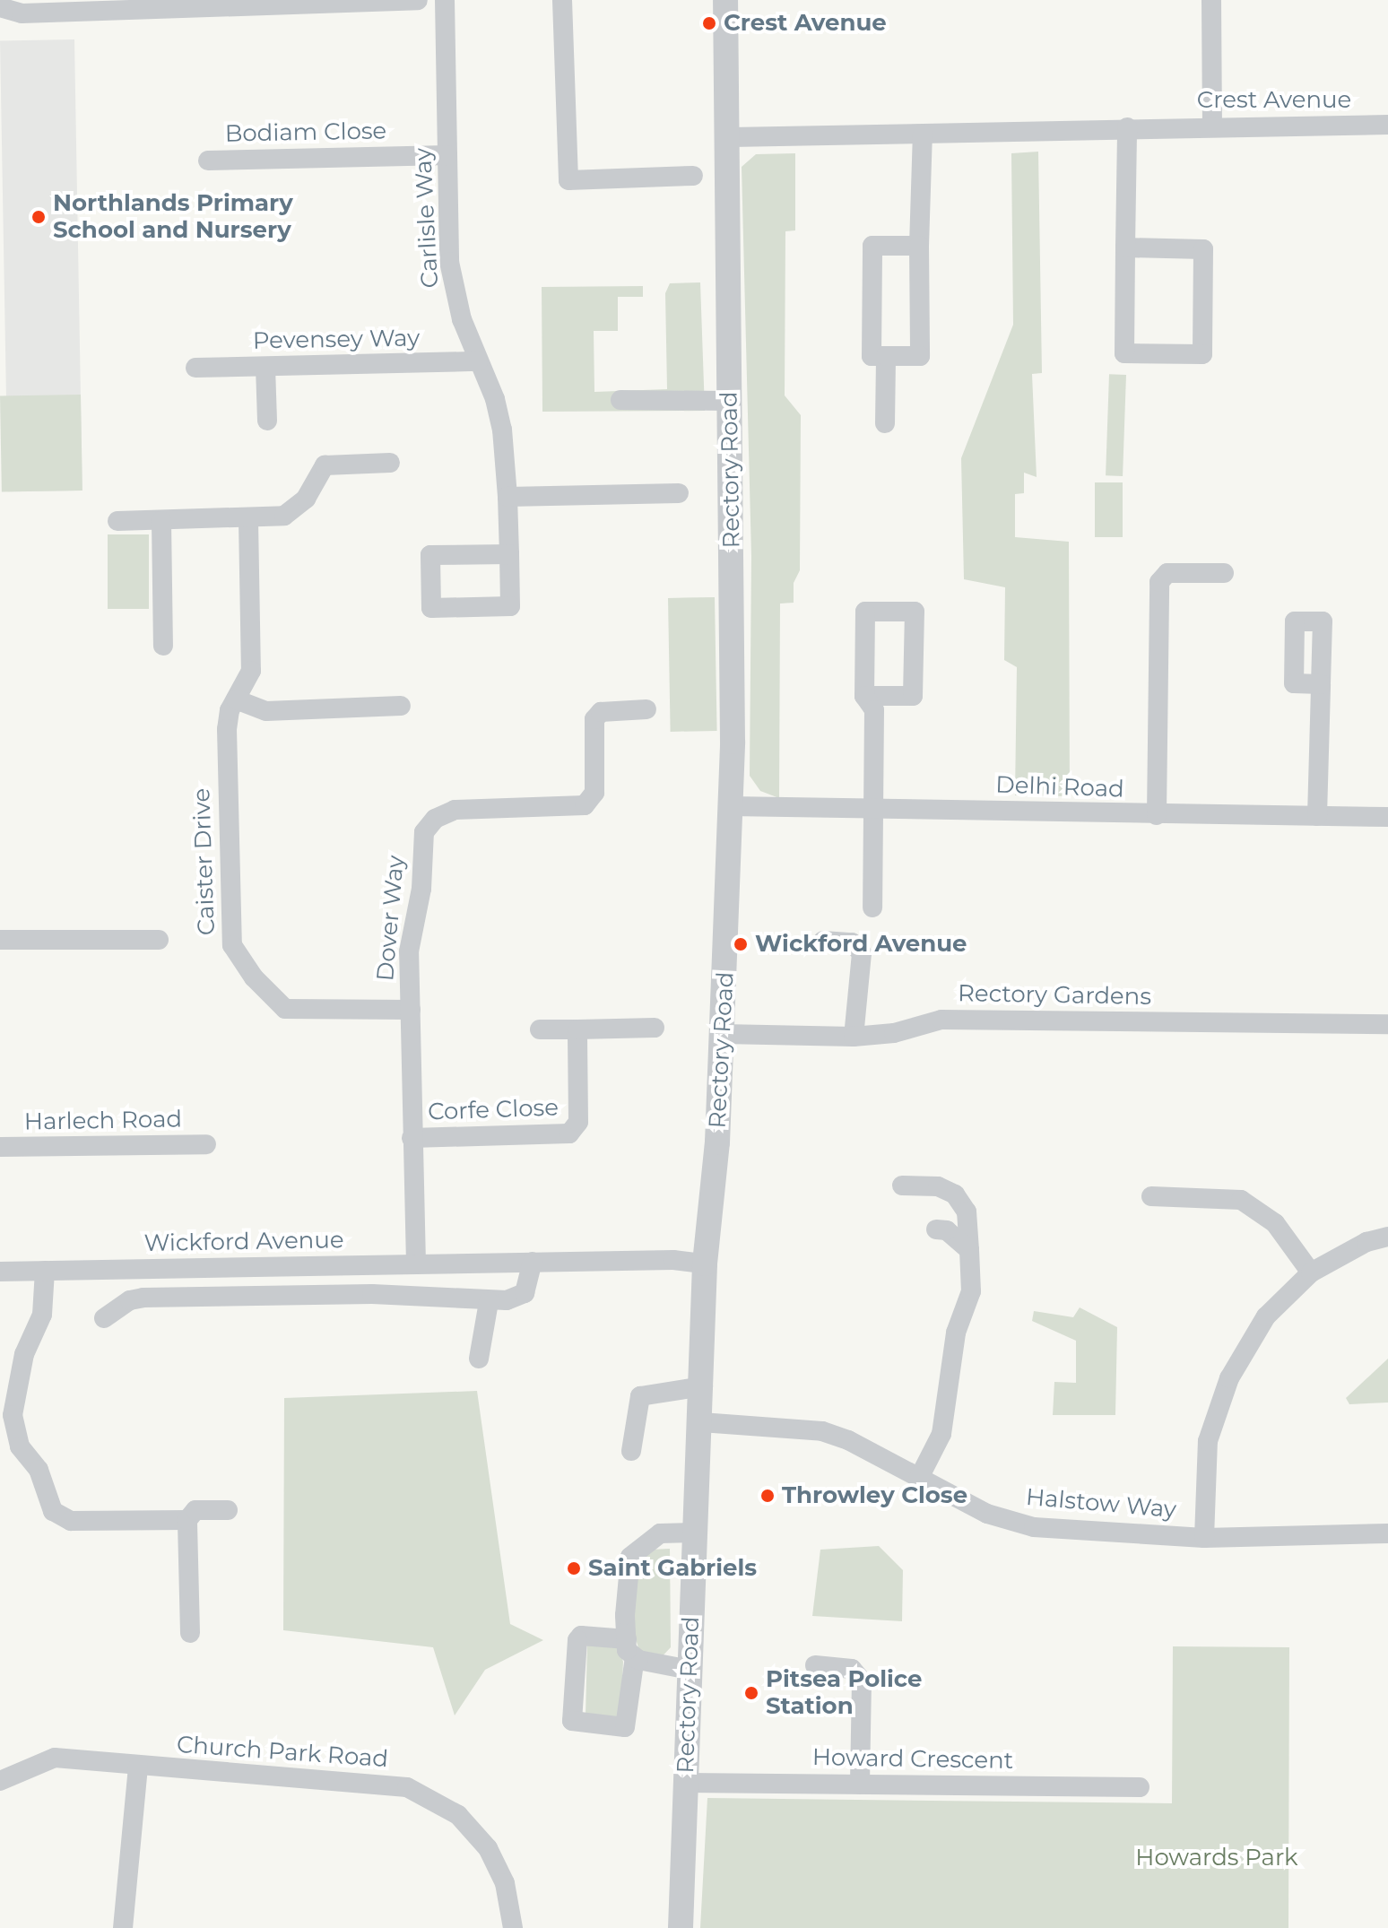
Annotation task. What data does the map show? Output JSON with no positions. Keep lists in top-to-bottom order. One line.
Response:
{"streets":{"street":["Crest Avenue","Bodiam Close","Carlisle Way","Pevensey Way","Rectory Road","Delhi Road","Caister Drive","Dover Way","Rectory Gardens","Corfe Close","Harlech Road","Wickford Avenue","Halstow Way","Church Park Road","Howard Crescent"]},"crossings":[["Crest Avenue","Rectory Road"],["Bodiam Close","Carlisle Way"],["Carlisle Way","Pevensey Way"],["Rectory Road","Delhi Road"],["Rectory Road","Rectory Gardens"],["Rectory Road","Wickford Avenue"],["Rectory Road","Halstow Way"],["Rectory Road","Howard Crescent"],["Caister Drive","Dover Way"],["Dover Way","Corfe Close"],["Dover Way","Wickford Avenue"]],"parks":["Howards Park"],"places":["Crest Avenue","Northlands Primary School and Nursery","Wickford Avenue","Throwley Close","Saint Gabriels","Pitsea Police Station"]}
